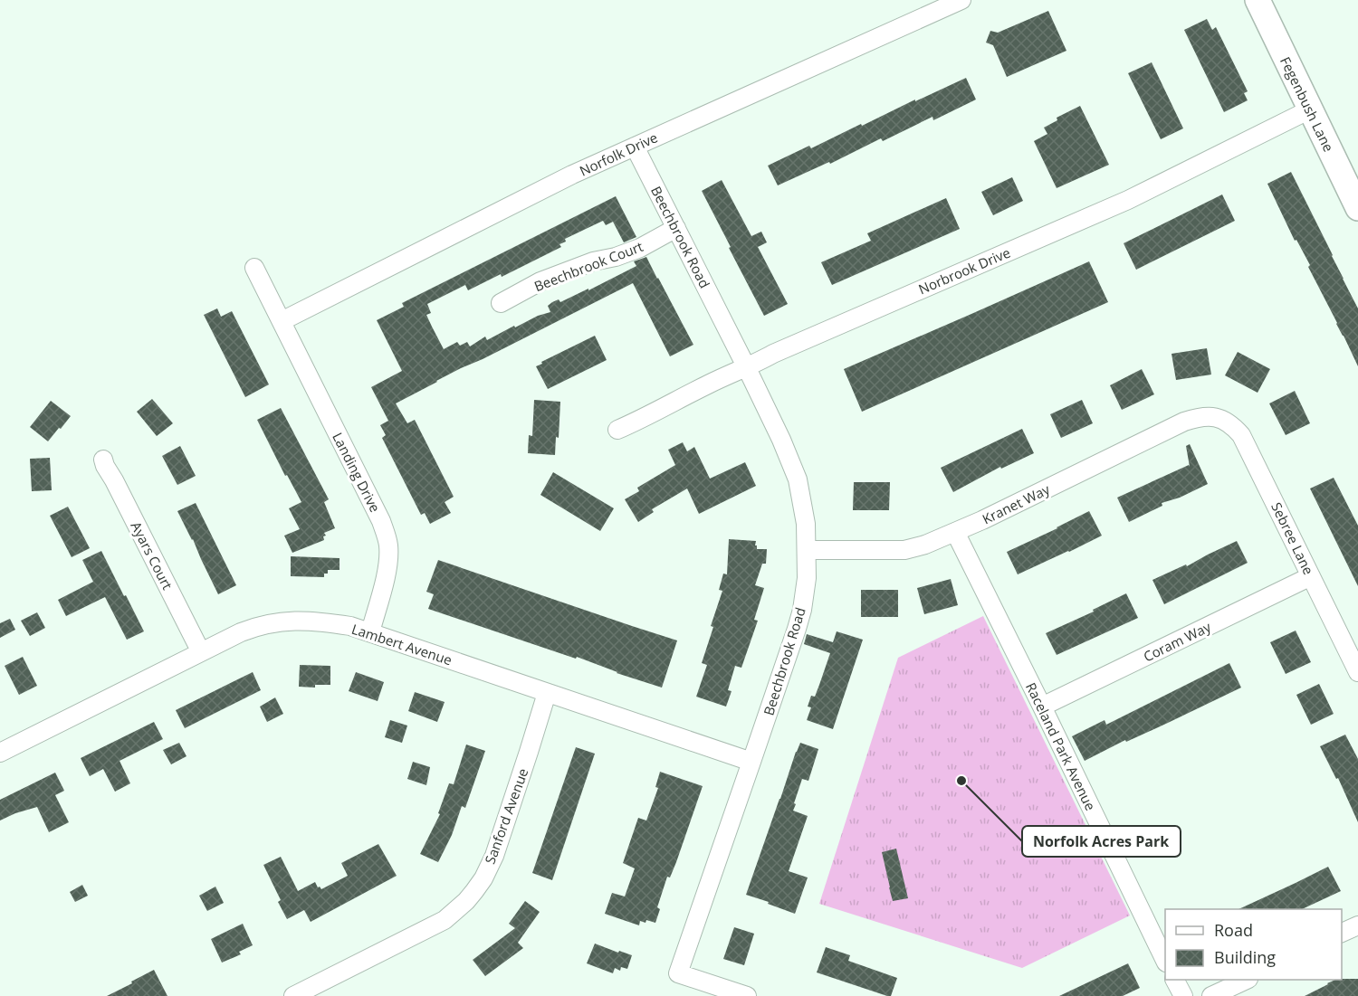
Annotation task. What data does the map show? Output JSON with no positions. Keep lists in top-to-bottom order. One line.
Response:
{"streets":{"main road":["Fegenbush Lane"],"street":["Norfolk Drive","Beechbrook Road","Beechbrook Court","Norbrook Drive","Landing Drive","Kranet Way","Sebree Lane","Ayars Court","Coram Way","Lambert Avenue","Raceland Park Avenue","Sanford Avenue"]},"crossings":[["Fegenbush Lane","Norbrook Drive"],["Norfolk Drive","Beechbrook Road"],["Norfolk Drive","Landing Drive"],["Beechbrook Road","Beechbrook Court"],["Beechbrook Road","Norbrook Drive"],["Beechbrook Road","Kranet Way"],["Beechbrook Road","Lambert Avenue"],["Landing Drive","Lambert Avenue"],["Kranet Way","Sebree Lane"],["Kranet Way","Raceland Park Avenue"],["Sebree Lane","Coram Way"],["Ayars Court","Lambert Avenue"],["Coram Way","Raceland Park Avenue"],["Lambert Avenue","Sanford Avenue"]],"places":["Norfolk Acres Park"],"legend":["Road","Building"]}
